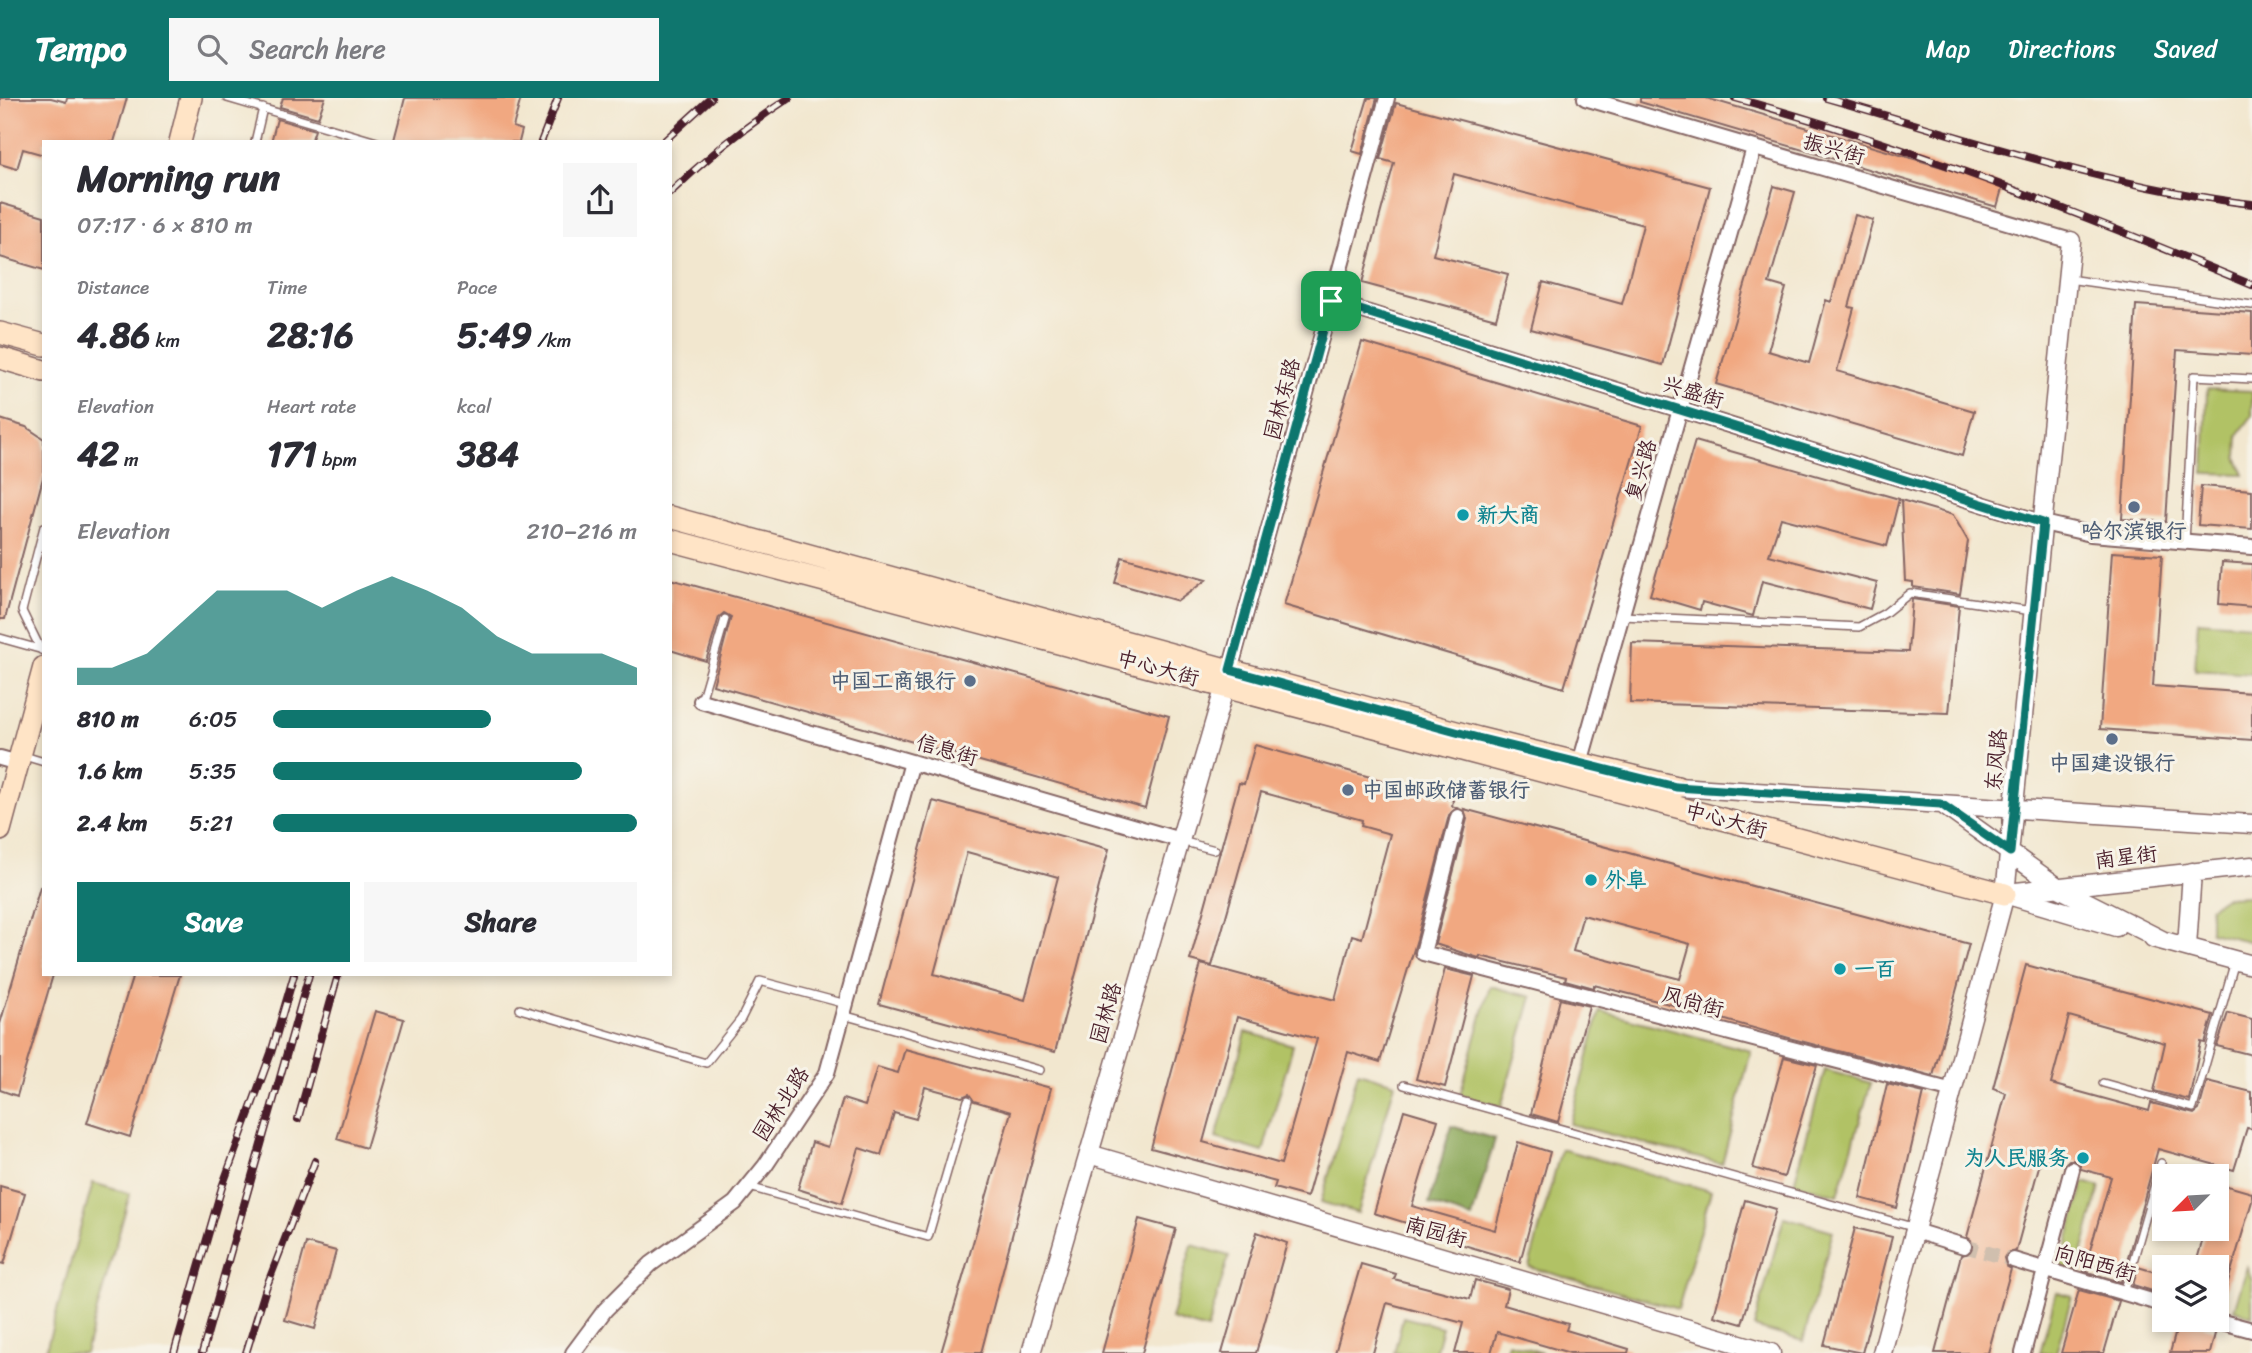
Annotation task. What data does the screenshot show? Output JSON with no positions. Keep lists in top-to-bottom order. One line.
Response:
{"streets":{"main road":["中心大街"],"street":["振兴街","兴盛街","园林东路","复兴路","信息街","东风路","南星街","风尚街","园林路","园林北路","南园街","向阳西街"]},"crossings":[["振兴街","复兴路"],["振兴街","东风路"],["兴盛街","园林东路"],["兴盛街","复兴路"],["兴盛街","东风路"],["园林东路","中心大街"],["园林东路","园林路"],["复兴路","中心大街"],["中心大街","东风路"],["中心大街","南星街"],["中心大街","园林路"],["信息街","园林路"],["信息街","园林北路"],["东风路","南星街"],["东风路","风尚街"],["园林路","南园街"]],"places":["哈尔滨银行","新大商","中国工商银行","中国建设银行","中国邮政储蓄银行","外阜","一百","为人民服务"],"north":"bottom left","page":{"header":"Tempo","search":"Search here","nav":["Map","Directions","Saved"],"heading":["Morning run","07:17 · 6 × 810 m"],"stats":[["Distance","4.86 km"],["Time","28:16"],["Pace","5:49 /km"],["Elevation","42 m"],["Heart rate","171 bpm"],["kcal","384"]],"chart":["Elevation","210–216 m"],"list":[{"name":"810 m","note":"6:05"},{"name":"1.6 km","note":"5:35"},{"name":"2.4 km","note":"5:21"}],"buttons":["Save","Share"]}}
